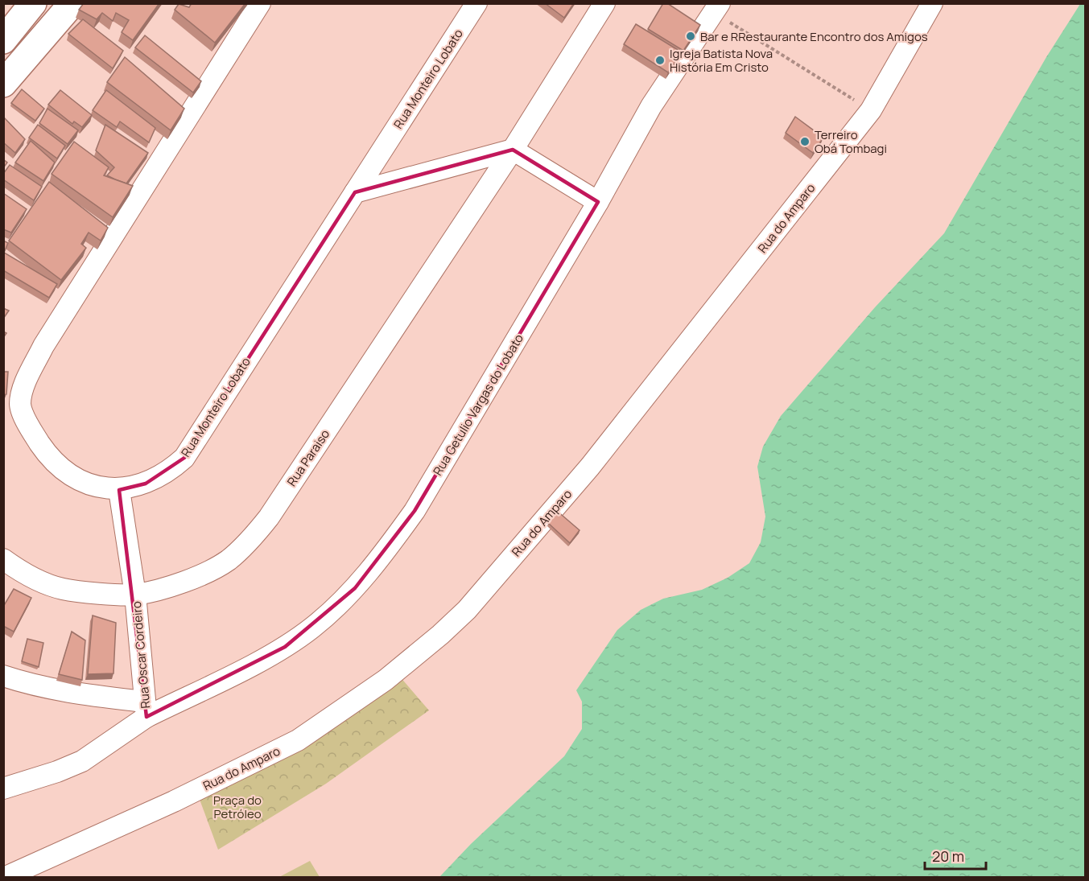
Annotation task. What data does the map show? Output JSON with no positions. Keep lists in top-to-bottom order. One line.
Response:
{"streets":{"street":["Rua Monteiro Lobato","Rua do Amparo","Rua Getulio Vargas do Lobato","Rua Paraiso","Rua Oscar Cordeiro"]},"crossings":[["Rua Monteiro Lobato","Rua Oscar Cordeiro"],["Rua Getulio Vargas do Lobato","Rua Oscar Cordeiro"],["Rua Paraiso","Rua Oscar Cordeiro"]],"parks":["Praça do Petróleo"],"places":["Bar e RRestaurante Encontro dos Amigos","Igreja Batista Nova História Em Cristo","Terreiro Obá Tombagi"],"scale_bar":"20 m"}
